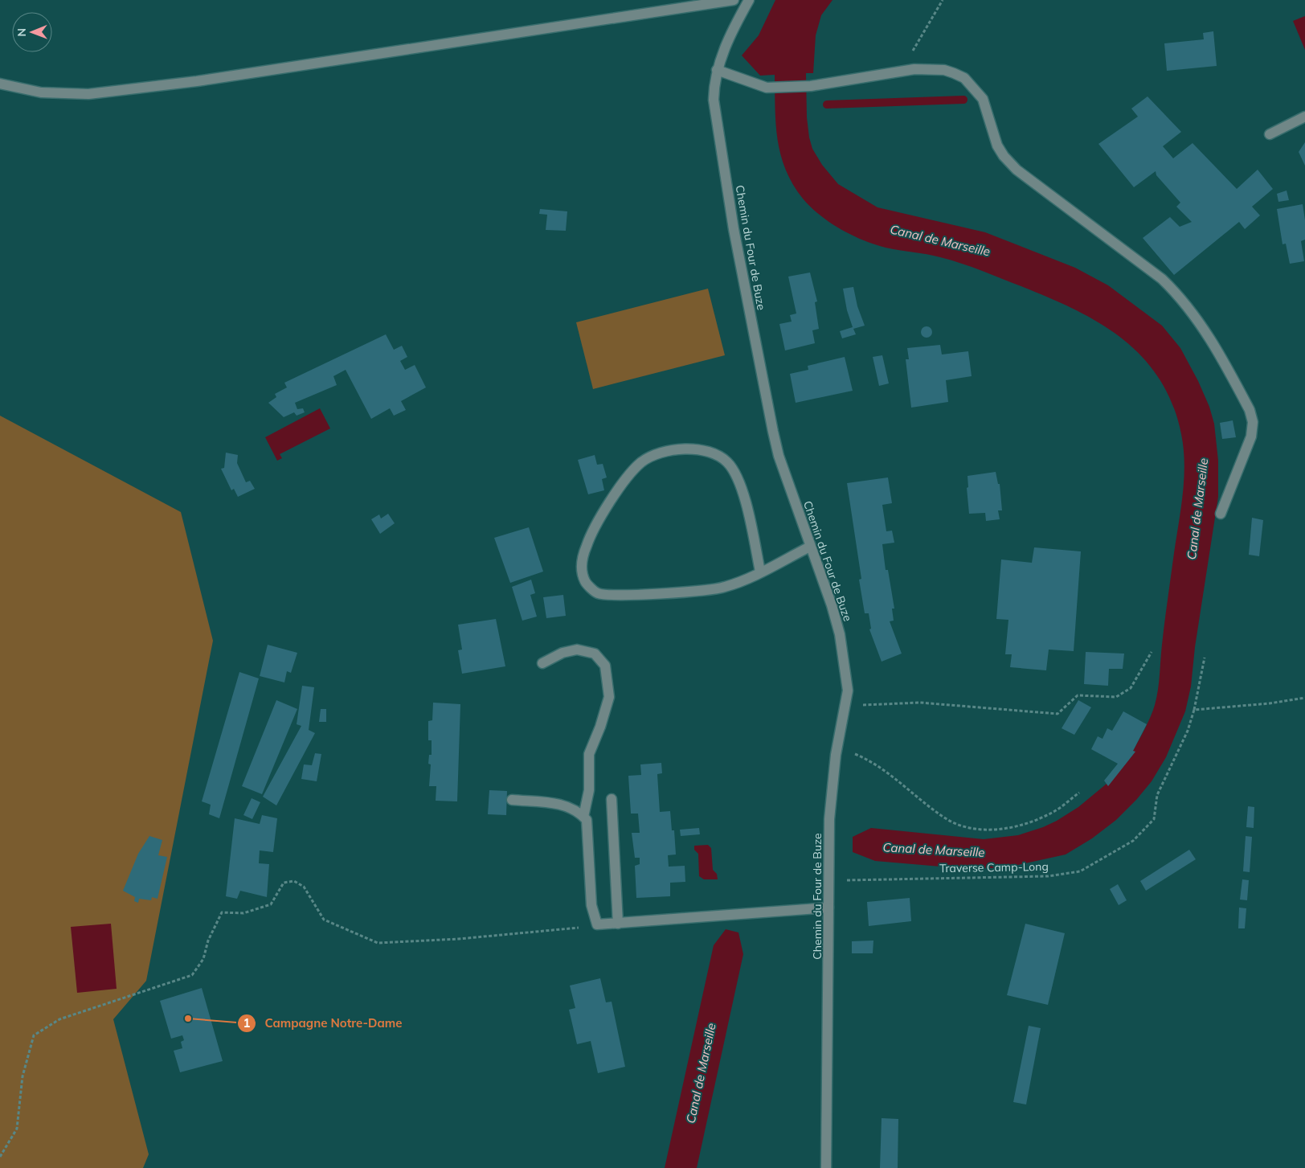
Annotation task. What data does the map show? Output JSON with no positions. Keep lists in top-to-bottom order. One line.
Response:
{"streets":{"street":["Chemin du Four de Buze"],"path":["Traverse Camp-Long"]},"crossings":[["Chemin du Four de Buze","Traverse Camp-Long"]],"water":["Canal de Marseille"],"places":["Campagne Notre-Dame"],"north":"left"}
